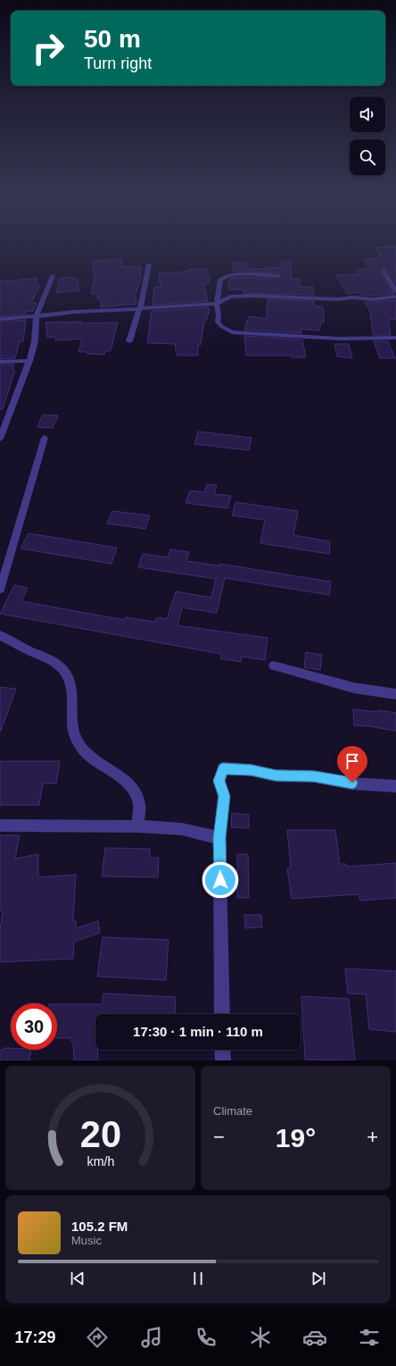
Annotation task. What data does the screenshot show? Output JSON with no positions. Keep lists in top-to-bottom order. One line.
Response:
{"page":{"turn":["50 m","Turn right"],"limit":"30","trip":"17:30 · 1 min · 110 m","tile":"Climate","heat":["−","19°","+"],"song":["105.2 FM","Music"],"tabs":"17:29","gauge":["20","km/h"]}}
